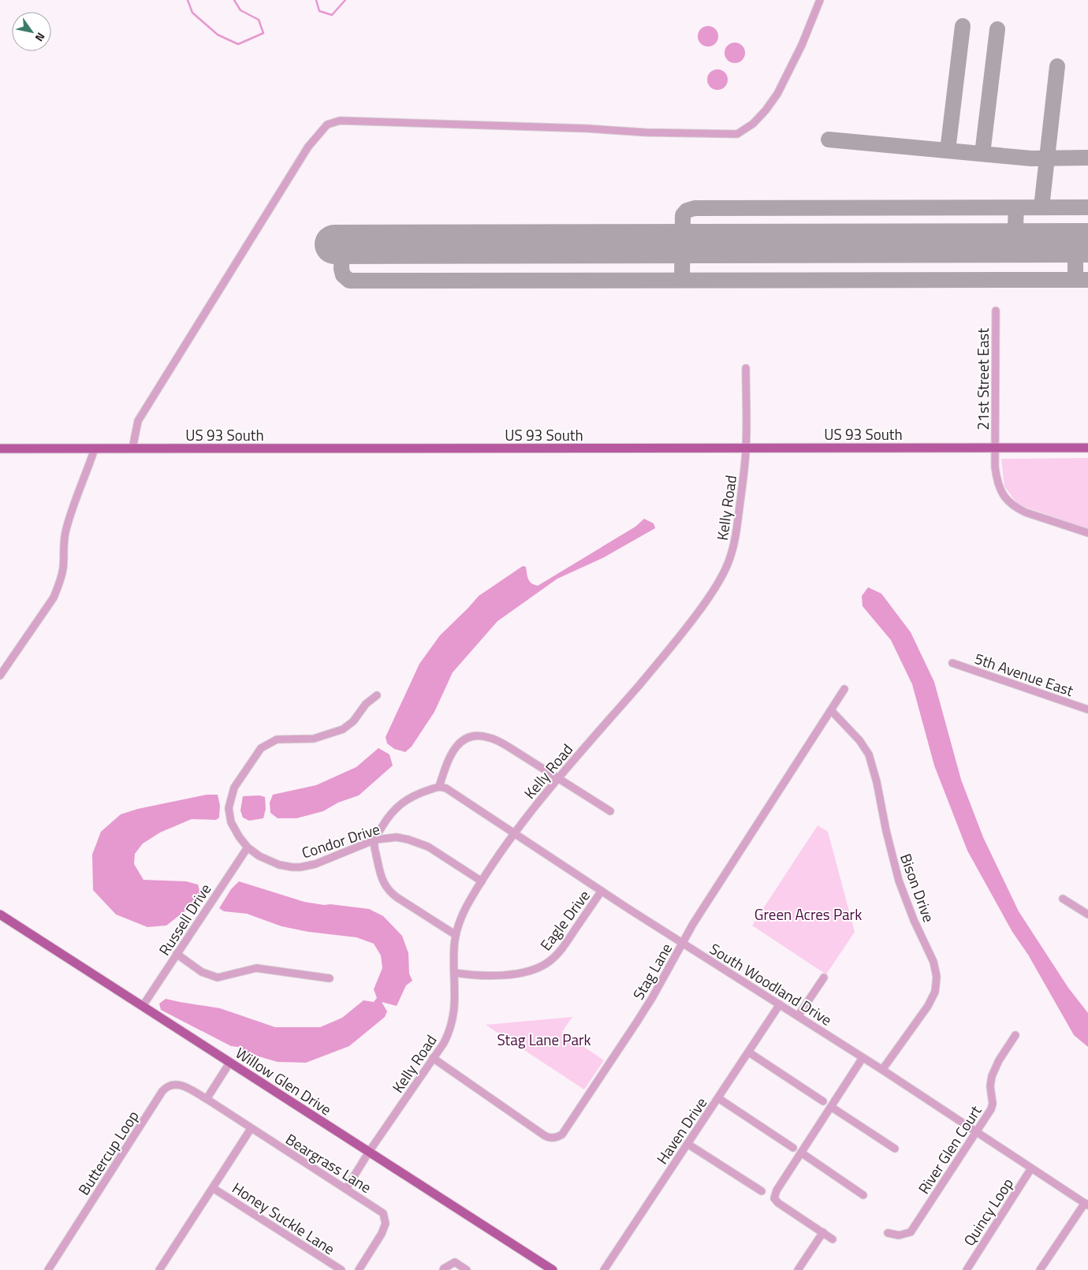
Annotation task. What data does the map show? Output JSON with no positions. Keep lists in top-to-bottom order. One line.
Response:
{"streets":{"main road":["US 93 South","Willow Glen Drive"],"street":["21st Street East","Kelly Road","5th Avenue East","Condor Drive","Bison Drive","Russell Drive","Eagle Drive","Stag Lane","South Woodland Drive","Haven Drive","River Glen Court","Buttercup Loop","Beargrass Lane","Quincy Loop","Honey Suckle Lane"]},"crossings":[["21st Street East","US 93 South"],["US 93 South","Kelly Road"],["Kelly Road","Condor Drive"],["Kelly Road","Eagle Drive"],["Kelly Road","Stag Lane"],["Kelly Road","South Woodland Drive"],["Kelly Road","Willow Glen Drive"],["Kelly Road","Beargrass Lane"],["Condor Drive","Russell Drive"],["Bison Drive","Stag Lane"],["Bison Drive","South Woodland Drive"],["Russell Drive","Willow Glen Drive"],["Eagle Drive","South Woodland Drive"],["Stag Lane","South Woodland Drive"],["South Woodland Drive","Haven Drive"],["South Woodland Drive","River Glen Court"],["South Woodland Drive","Quincy Loop"],["Buttercup Loop","Beargrass Lane"]],"parks":["Green Acres Park","Stag Lane Park"],"north":"bottom right"}
